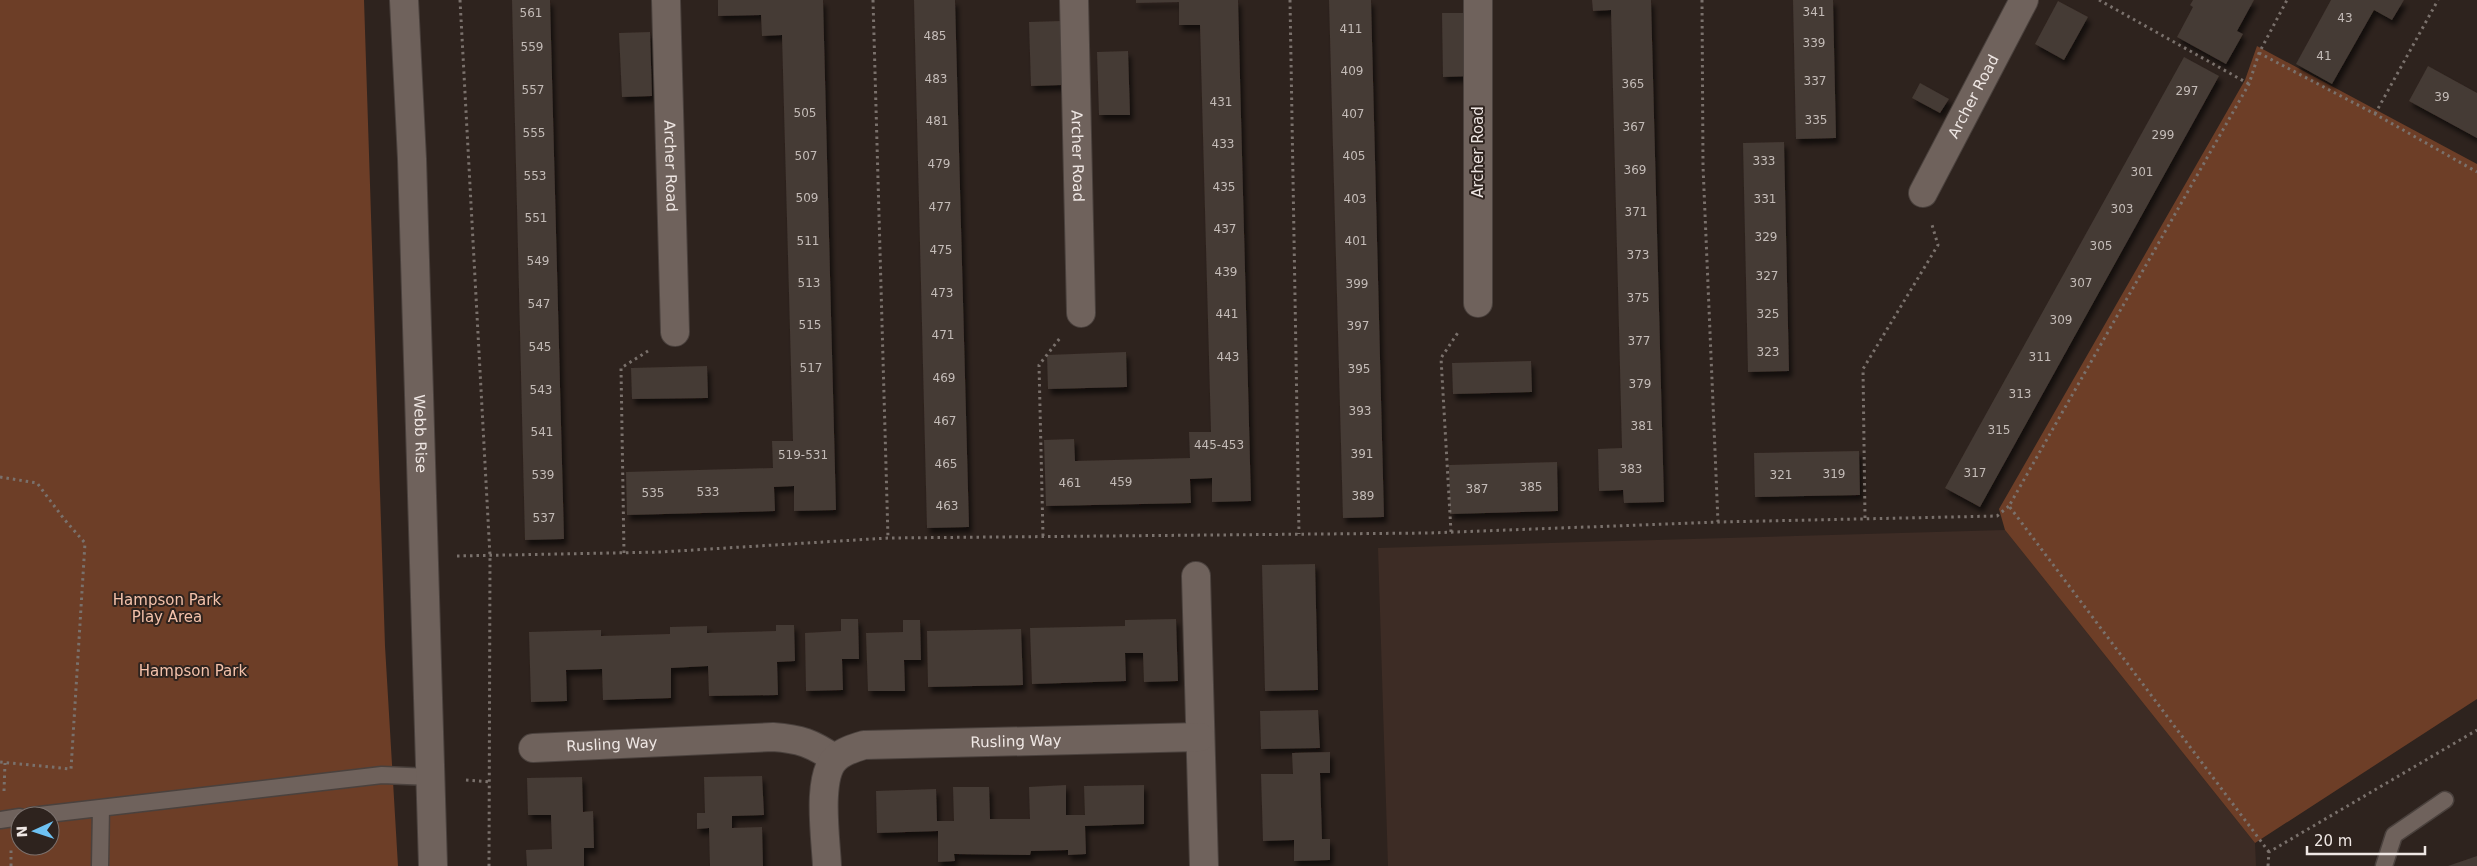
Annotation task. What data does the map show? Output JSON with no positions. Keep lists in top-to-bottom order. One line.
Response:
{"streets":{"street":["Archer Road","Webb Rise","Rusling Way"]},"parks":["Hampson Park Play Area","Hampson Park"],"house_numbers":["341","561","43","411","485","339","559","41","409","483","337","365","557","297","39","431","505","407","335","481","367","555","299","433","507","405","333","479","369","301","553","435","509","403","331","477","303","371","551","437","329","511","401","305","475","373","549","439","327","513","307","399","473","375","547","441","325","309","515","397","471","377","545","323","443","311","517","395","469","379","543","313","393","467","381","315","541","445-453","391","519-531","465","383","317","319","539","321","459","461","385","387","533","535","389","463","537"],"scale_bar":"20 m","north":"left"}
